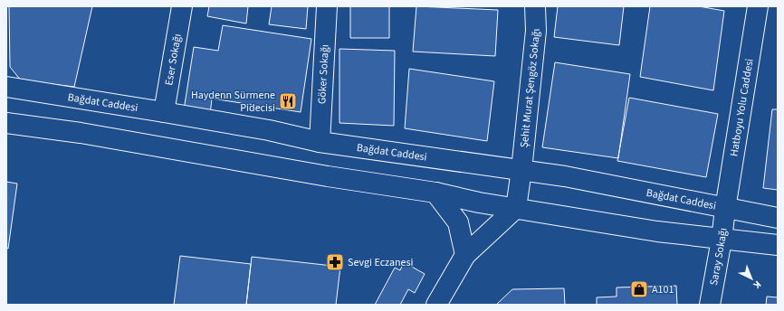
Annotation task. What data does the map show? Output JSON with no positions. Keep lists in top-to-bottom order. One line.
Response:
{"streets":{"main road":["Eser Sokağı","Göker Sokağı","Şehit Murat Şengöz Sokağı","Bağdat Caddesi","Hatboyu Yolu Caddesi","Saray Sokağı"]},"crossings":[["Eser Sokağı","Bağdat Caddesi"],["Göker Sokağı","Bağdat Caddesi"],["Şehit Murat Şengöz Sokağı","Bağdat Caddesi"],["Bağdat Caddesi","Hatboyu Yolu Caddesi"],["Bağdat Caddesi","Saray Sokağı"],["Hatboyu Yolu Caddesi","Saray Sokağı"]],"places":{"restaurant":["Haydenn Sürmene Pidecisi"],"pharmacy":["Sevgi Eczanesi"],"shop":["A101"]},"north":"bottom right"}
